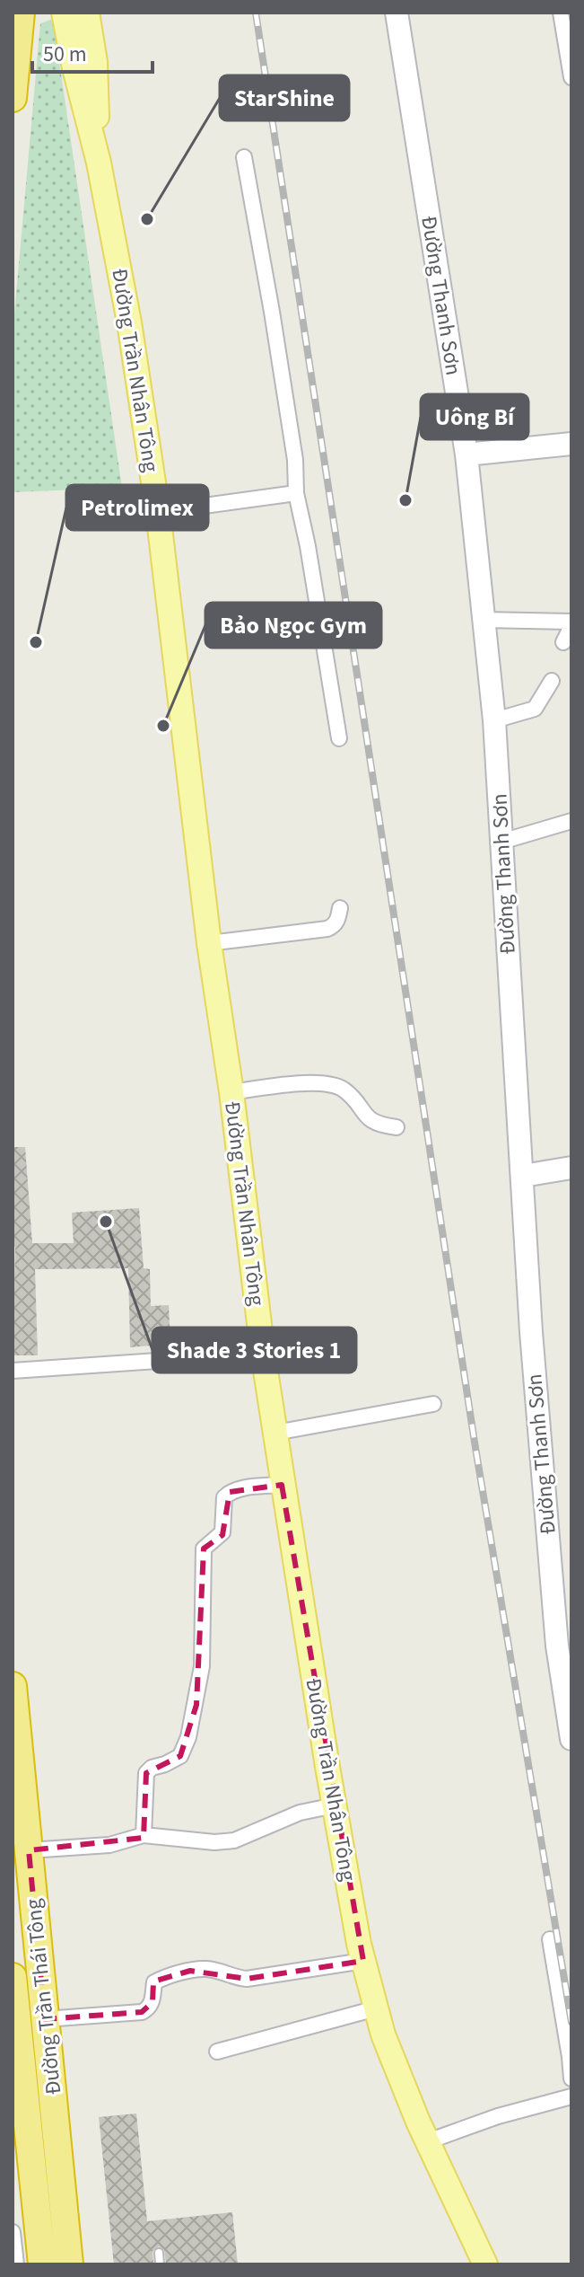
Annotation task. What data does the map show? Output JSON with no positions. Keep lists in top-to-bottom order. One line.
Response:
{"streets":{"highway":["Đường Trần Thái Tông"],"main road":["Đường Trần Nhân Tông"],"street":["Đường Thanh Sơn"]},"places":["StarShine","Uông Bí","Petrolimex","Bảo Ngọc Gym","Shade 3 Stories 1"],"scale_bar":"50 m"}
